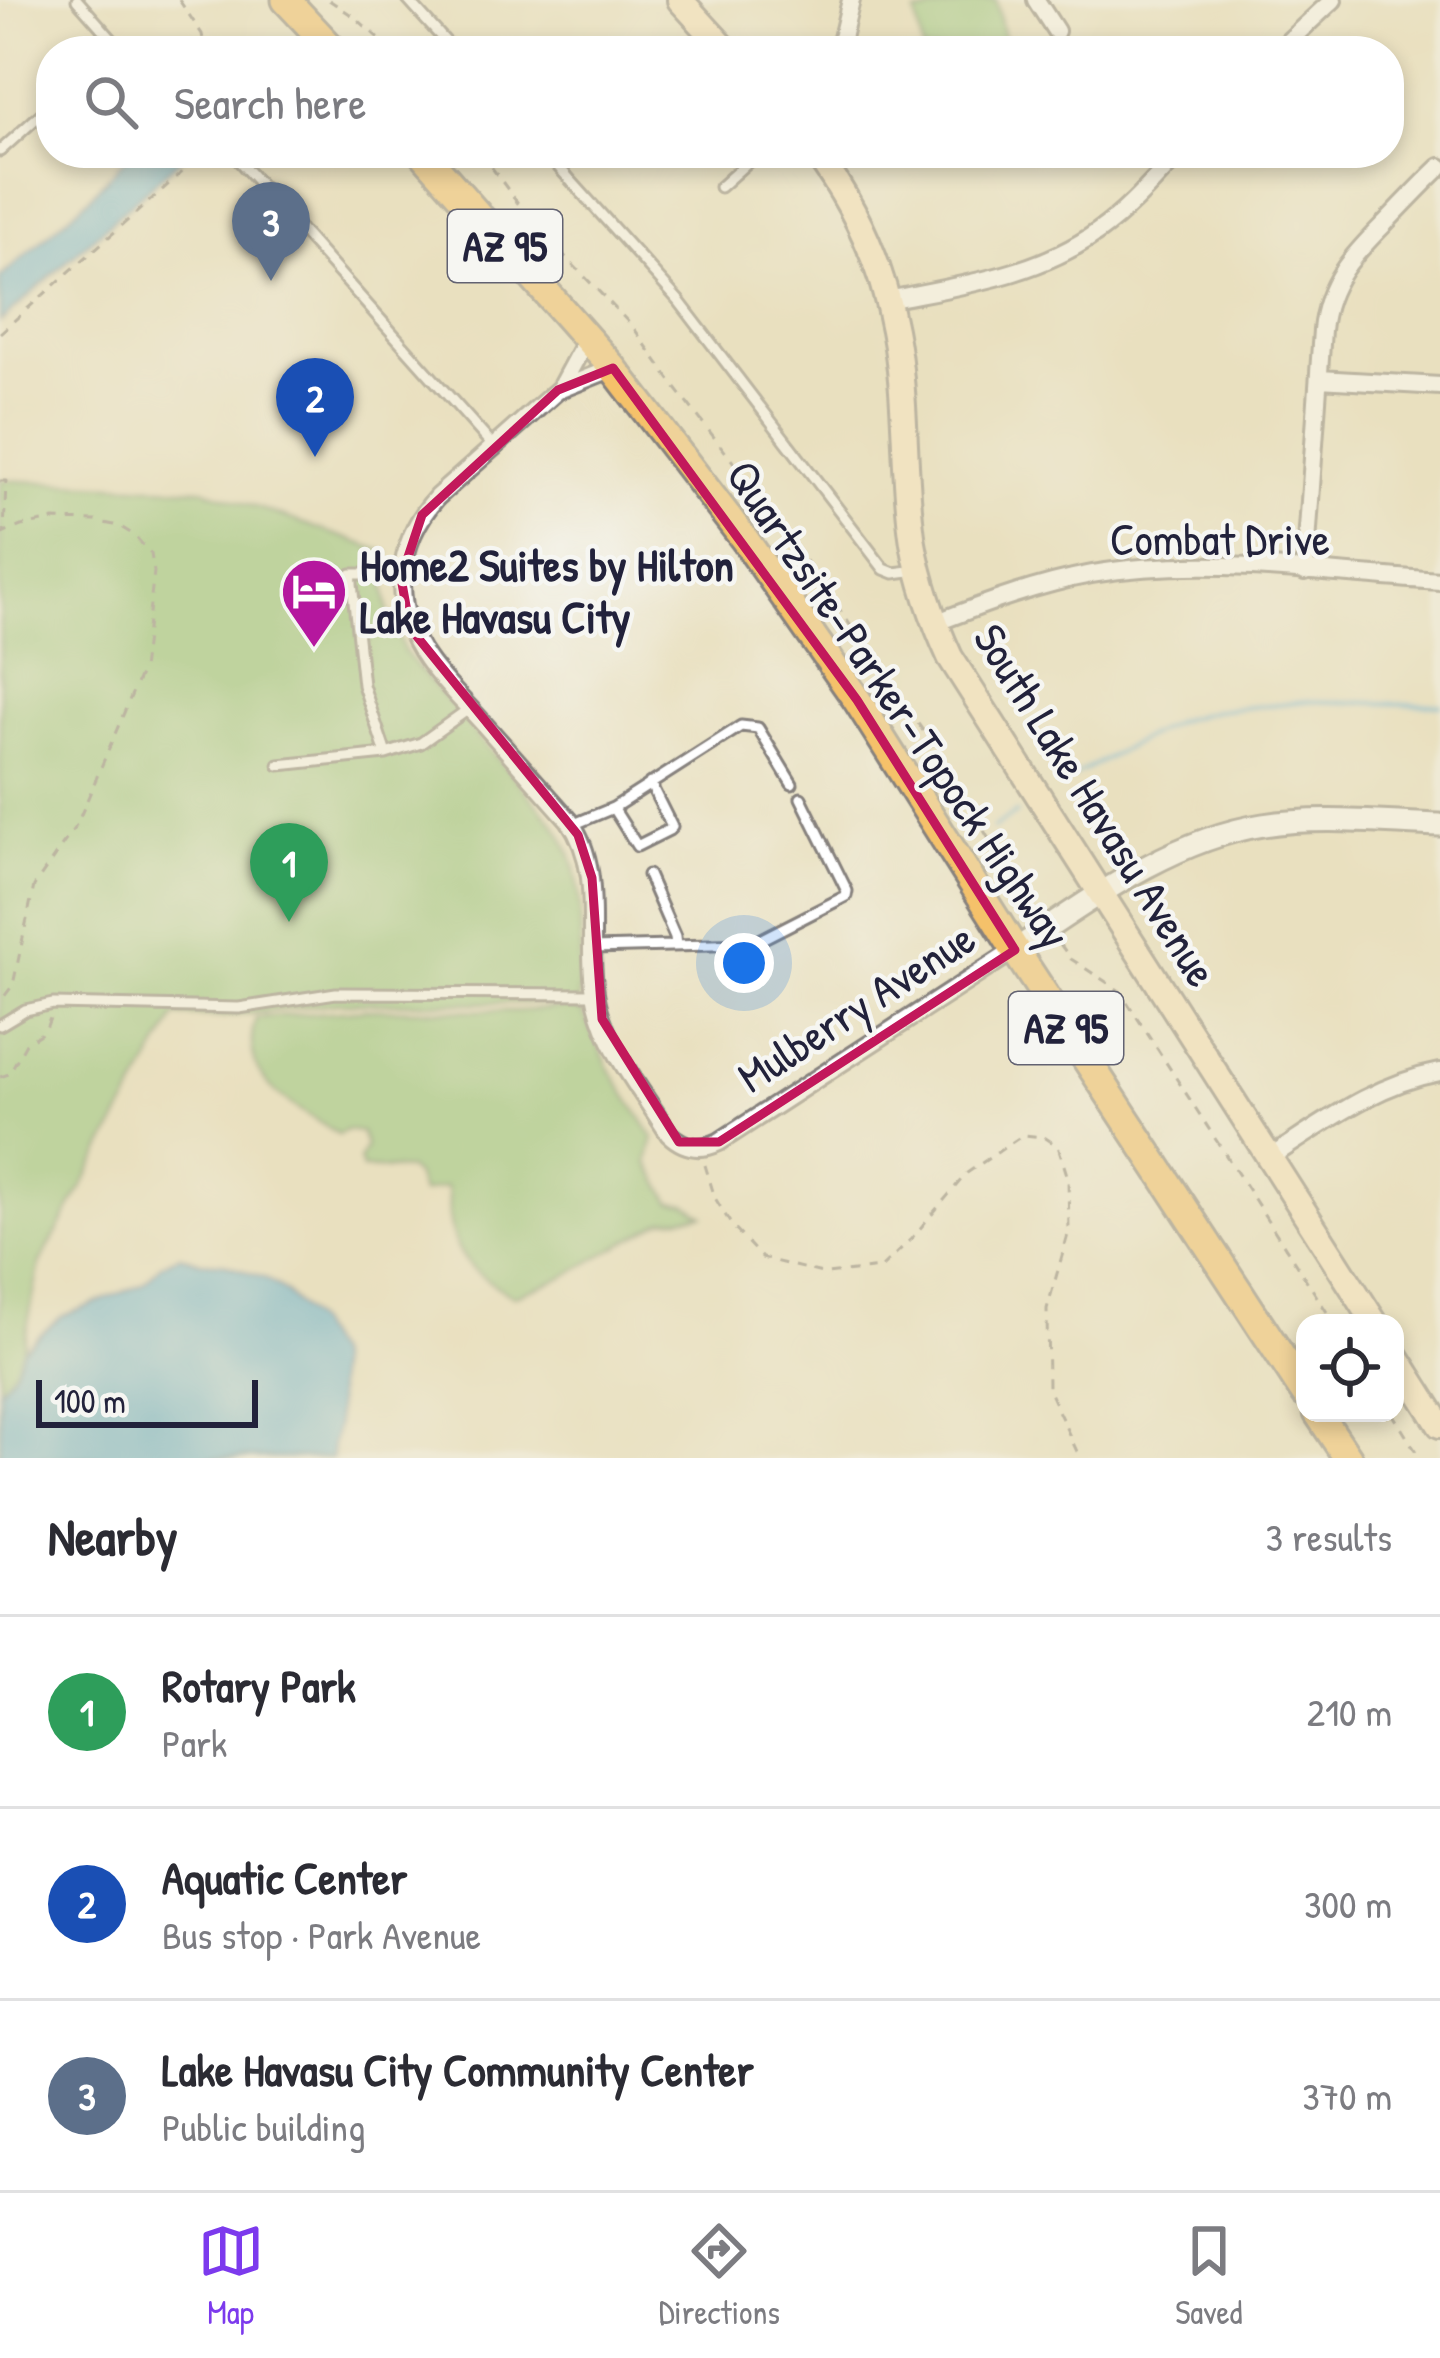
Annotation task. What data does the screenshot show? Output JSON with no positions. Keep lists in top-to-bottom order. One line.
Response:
{"streets":{"highway":["AZ 95","Quartzsite–Parker–Topock Highway"],"main road":["South Lake Havasu Avenue"],"street":["Combat Drive","Mulberry Avenue"]},"crossings":[["AZ 95","Quartzsite–Parker–Topock Highway"],["Combat Drive","South Lake Havasu Avenue"],["Quartzsite–Parker–Topock Highway","Mulberry Avenue"],["South Lake Havasu Avenue","Mulberry Avenue"]],"places":{"hotel":["Home2 Suites by Hilton Lake Havasu City"]},"scale_bar":"100 m","page":{"search":"Search here","pins":["3","2","1"],"scale":"100 m","heading":["Nearby","3 results"],"list":[{"mark":"1","name":"Rotary Park","note":"Park","value":"210 m"},{"mark":"2","name":"Aquatic Center","note":"Bus stop · Park Avenue","value":"300 m"},{"mark":"3","name":"Lake Havasu City Community Center","note":"Public building","value":"370 m"}],"nav":["Map","Directions","Saved"]}}
